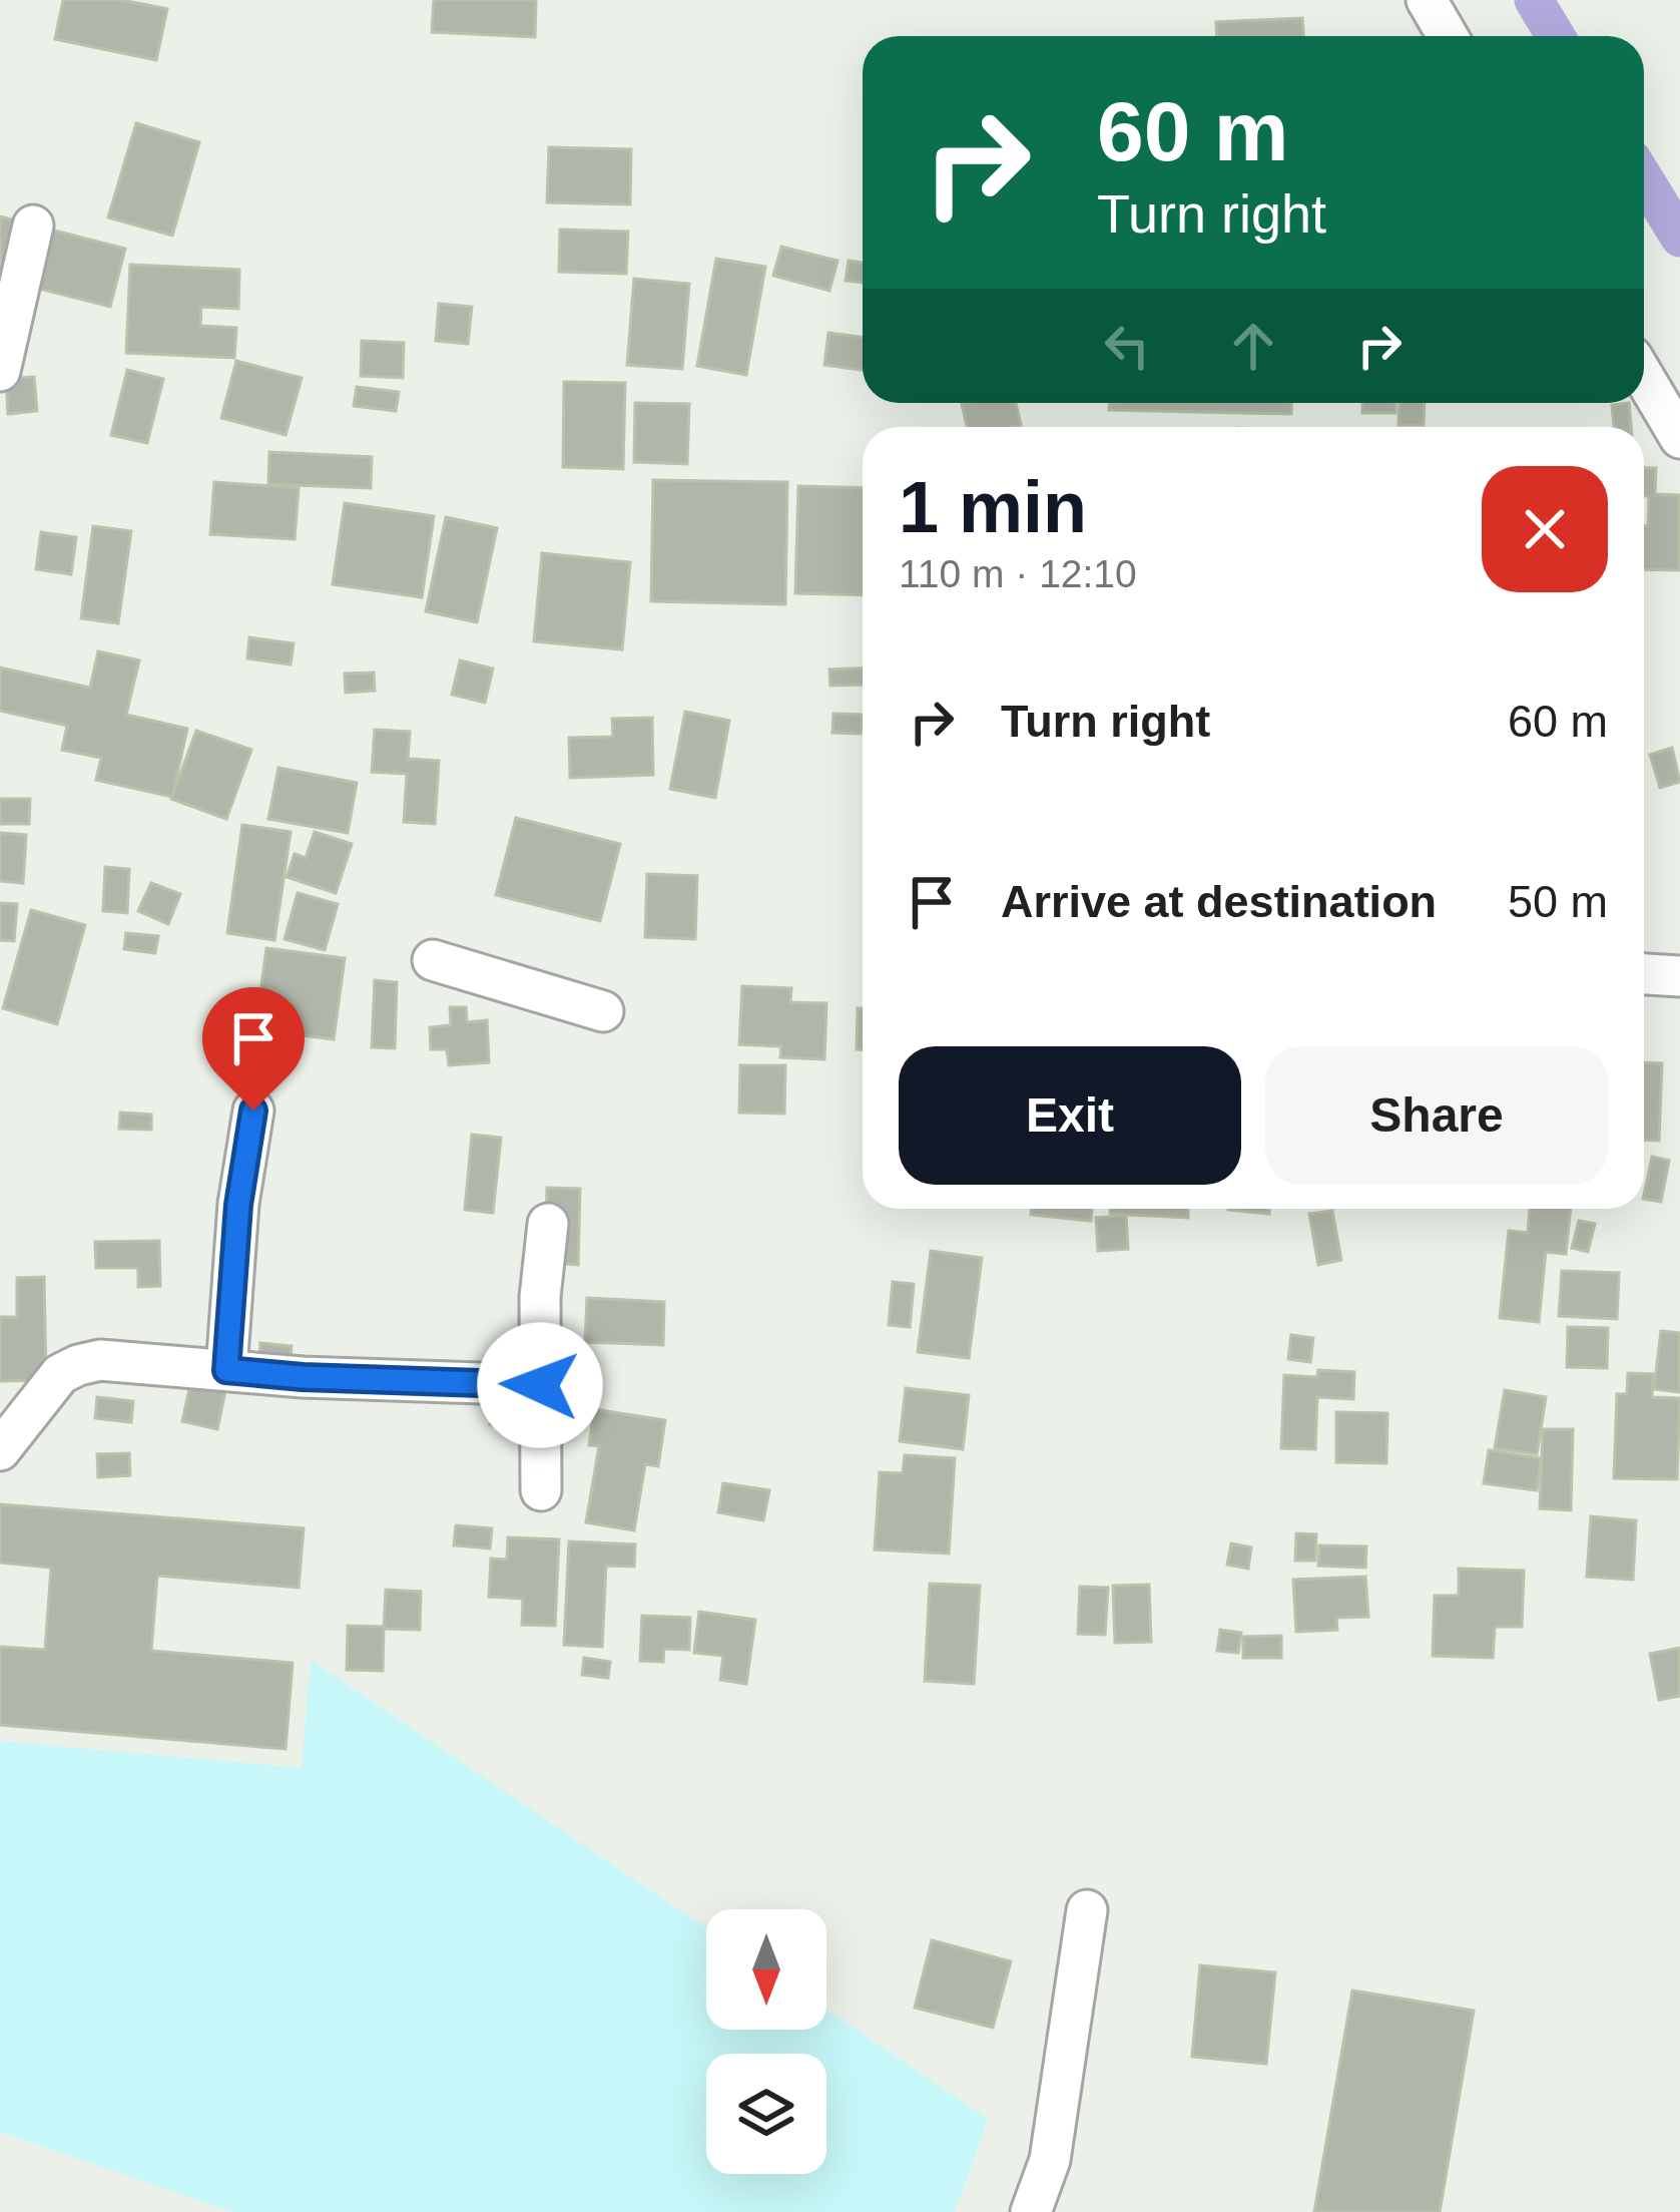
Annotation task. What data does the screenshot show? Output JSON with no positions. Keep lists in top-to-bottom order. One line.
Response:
{"north":"bottom","page":{"turn":["60 m","Turn right"],"heading":["1 min","110 m · 12:10"],"list":[{"name":"Turn right","value":"60 m"},{"name":"Arrive at destination","value":"50 m"}],"buttons":["Exit","Share"]}}
